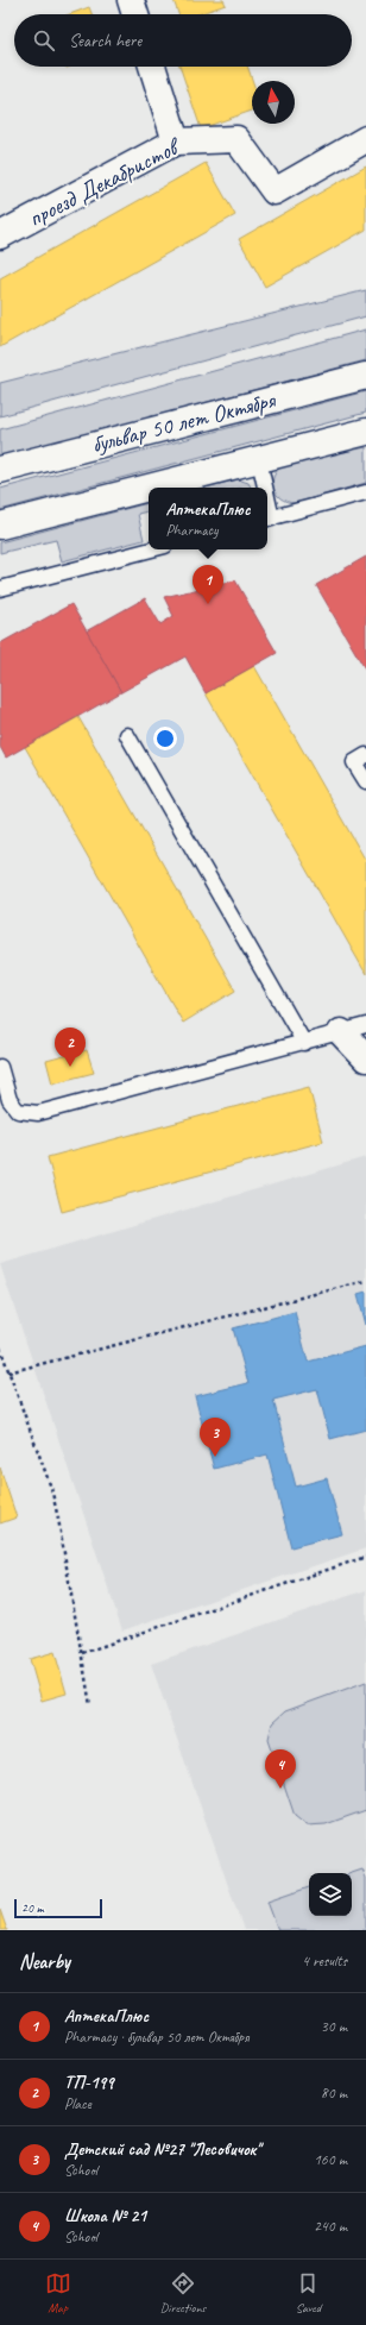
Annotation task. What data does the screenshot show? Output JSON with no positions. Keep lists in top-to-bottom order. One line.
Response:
{"streets":{"main road":["проезд Декабристов","бульвар 50 лет Октября"]},"scale_bar":"20 m","north":"top","page":{"search":"Search here","popup":["АптекаПлюс","Pharmacy"],"pins":["1","2","3","4"],"scale":"20 m","heading":["Nearby","4 results"],"list":[{"mark":"1","name":"АптекаПлюс","note":"Pharmacy · бульвар 50 лет Октября","value":"30 m"},{"mark":"2","name":"ТП-199","note":"Place","value":"80 m"},{"mark":"3","name":"Детский сад №27 \"Лесовичок\"","note":"School","value":"160 m"},{"mark":"4","name":"Школа № 21","note":"School","value":"240 m"}],"nav":["Map","Directions","Saved"]}}
